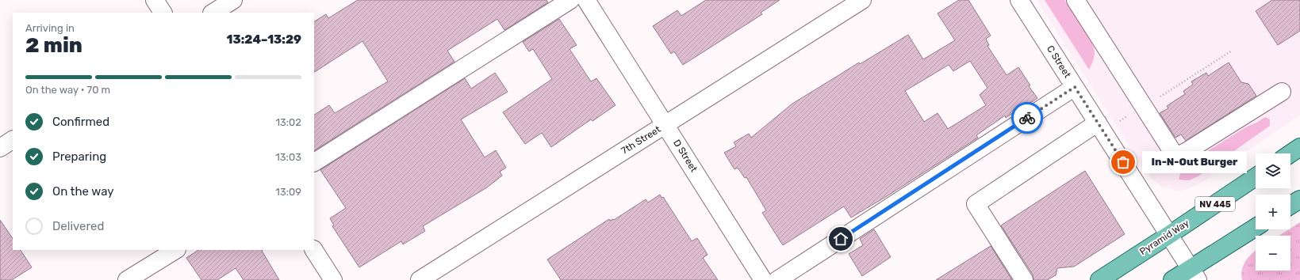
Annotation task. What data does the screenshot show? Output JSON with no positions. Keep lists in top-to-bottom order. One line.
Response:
{"streets":{"main road":["NV 445","Pyramid Way"],"street":["C Street","7th Street","D Street"]},"crossings":[["C Street","Pyramid Way"],["7th Street","D Street"]],"places":["In-N-Out Burger"],"page":{"heading":["2 min","Arriving in","13:24–13:29"],"bar":"On the way · 70 m","list":[["Confirmed","13:02"],["Preparing","13:03"],["On the way","13:09"],"Delivered"],"bubble":"In-N-Out Burger","map_buttons":["+","−"]}}
